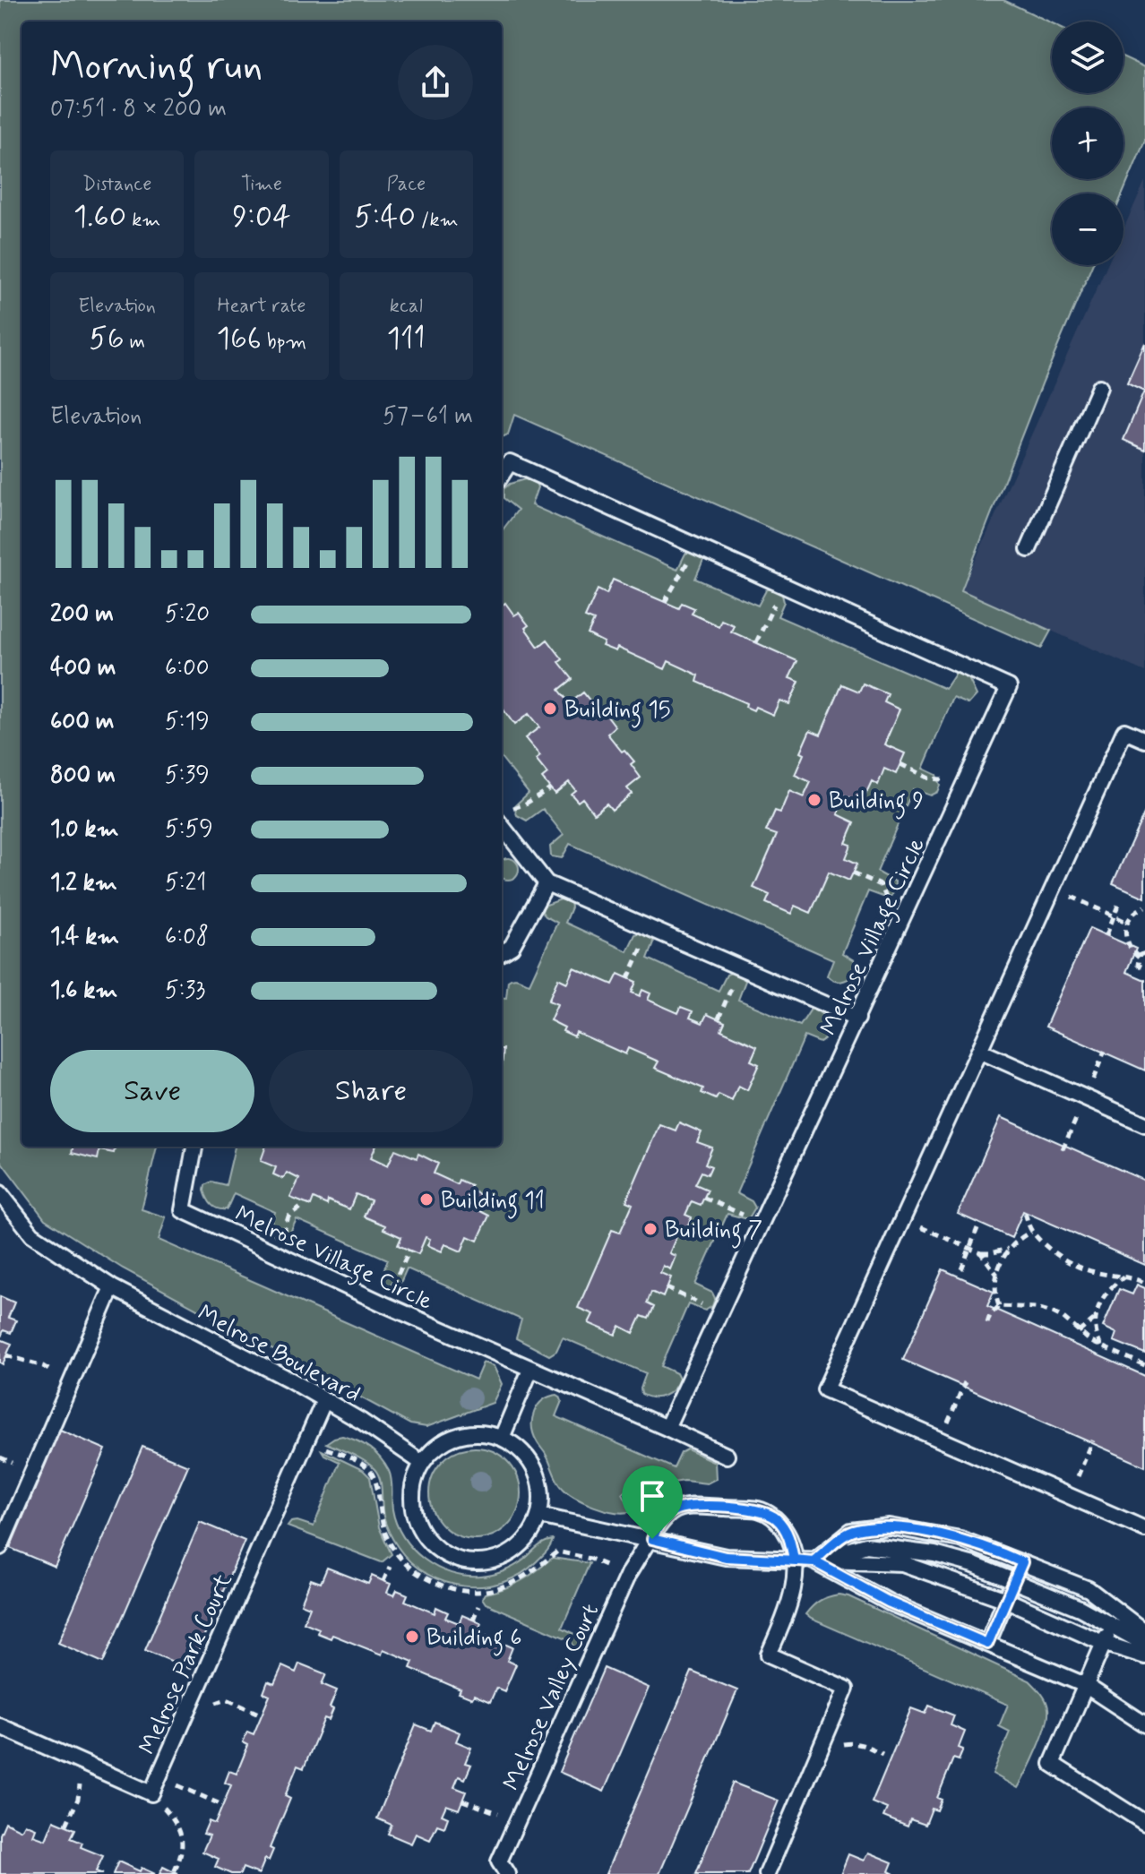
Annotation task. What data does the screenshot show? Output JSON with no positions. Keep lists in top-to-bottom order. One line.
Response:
{"streets":{"lane":["Melrose Village Circle","Melrose Boulevard","Melrose Park Court","Melrose Valley Court"]},"crossings":[["Melrose Boulevard","Melrose Park Court"]],"places":["Building 15","Building 9","Building 11","Building 7","Building 6"],"page":{"map_buttons":["+","−"],"heading":["Morning run","07:51 · 8 × 200 m"],"stats":[["Distance","1.60 km"],["Time","9:04"],["Pace","5:40 /km"],["Elevation","56 m"],["Heart rate","166 bpm"],["kcal","111"]],"chart":["Elevation","57–61 m"],"list":[{"name":"200 m","note":"5:20"},{"name":"400 m","note":"6:00"},{"name":"600 m","note":"5:19"},{"name":"800 m","note":"5:39"},{"name":"1.0 km","note":"5:59"},{"name":"1.2 km","note":"5:21"},{"name":"1.4 km","note":"6:08"},{"name":"1.6 km","note":"5:33"}],"buttons":["Save","Share"]}}
